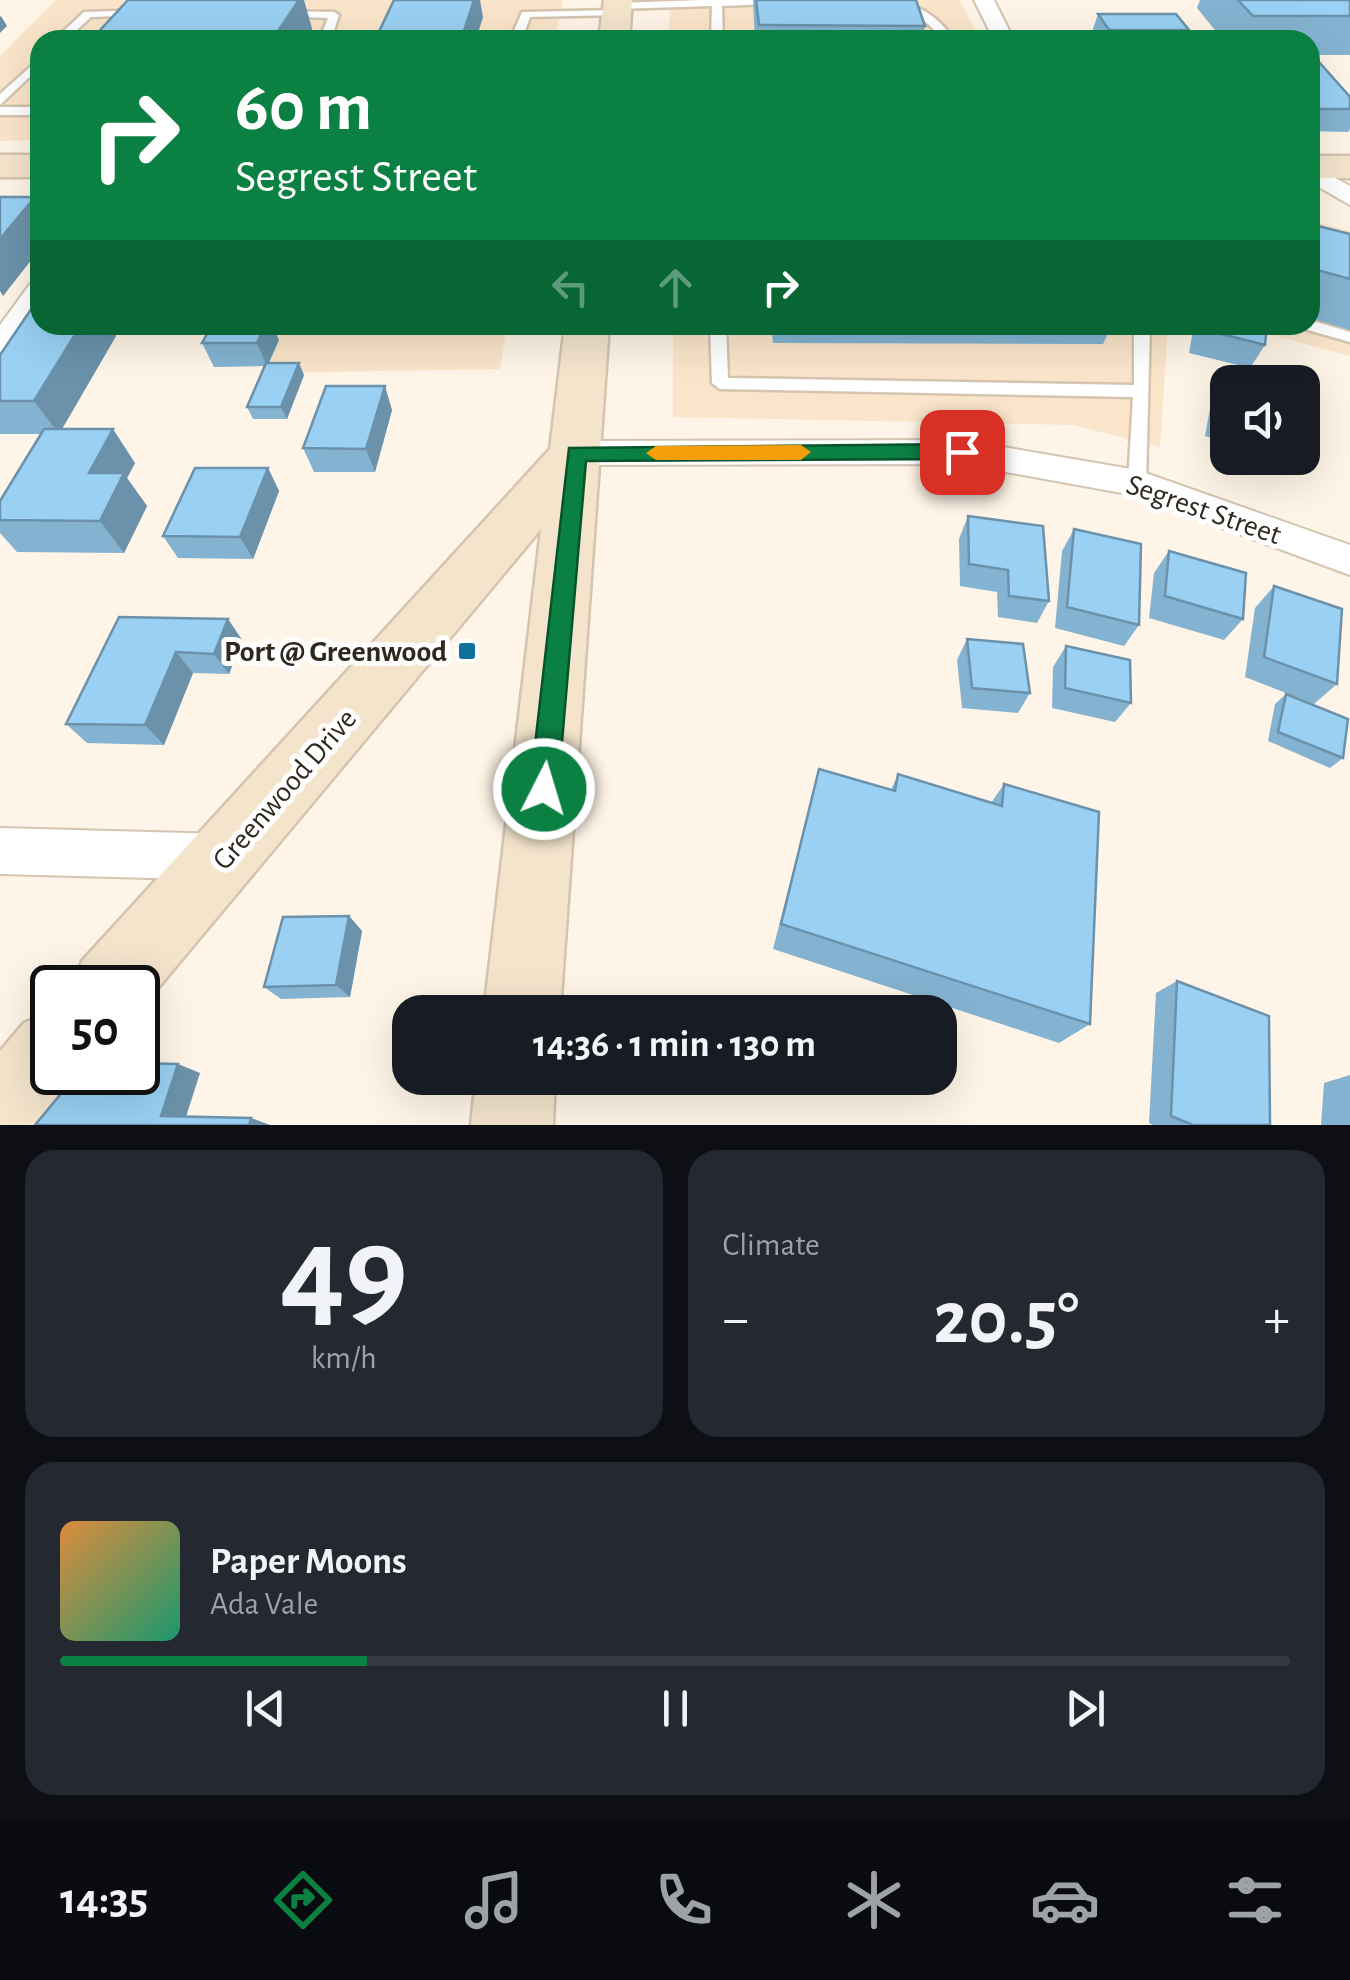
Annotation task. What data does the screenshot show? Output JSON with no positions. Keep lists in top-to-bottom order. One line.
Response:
{"streets":{"main road":["Greenwood Drive"],"street":["Segrest Street"]},"crossings":[["Segrest Street","Greenwood Drive"]],"places":{"transit":["Port @ Greenwood"]},"page":{"turn":["60 m","Segrest Street"],"limit":"50","trip":"14:36 · 1 min · 130 m","tile":[["49","km/h"],"Climate"],"heat":["−","20.5°","+"],"song":["Paper Moons","Ada Vale"],"tabs":"14:35"}}
